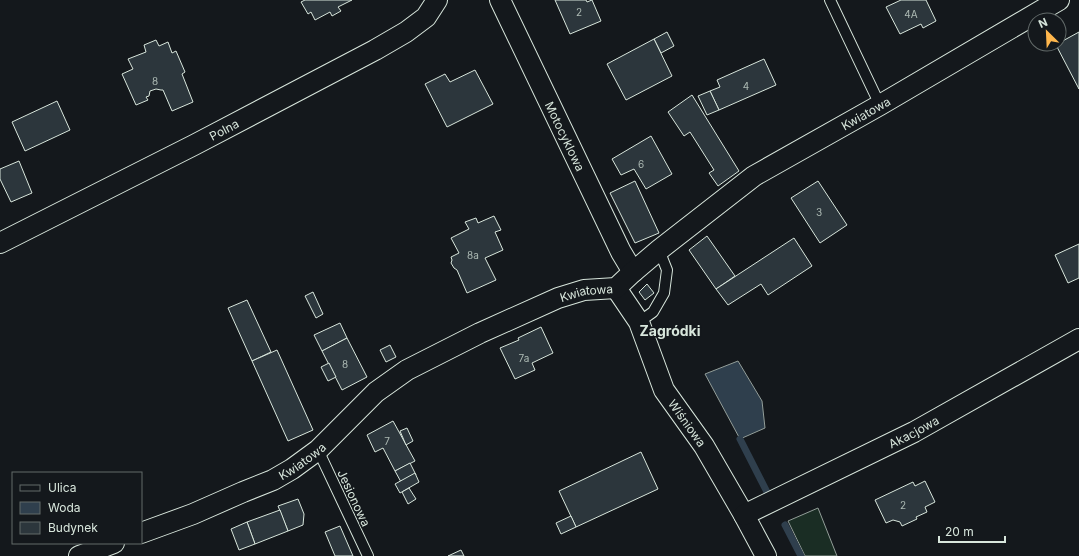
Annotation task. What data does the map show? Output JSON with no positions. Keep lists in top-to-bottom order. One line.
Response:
{"streets":{"street":["Kwiatowa","Polna","Motocyklowa","Wiśniowa","Akacjowa"],"lane":["Jesionowa"]},"crossings":[["Kwiatowa","Motocyklowa"],["Kwiatowa","Wiśniowa"],["Kwiatowa","Jesionowa"],["Wiśniowa","Akacjowa"]],"districts":["Zagródki"],"house_numbers":["2","4A","8","4","6","3","8a","7a","8","7","2"],"legend":["Ulica","Woda","Budynek"],"scale_bar":"20 m","north":"top left"}
